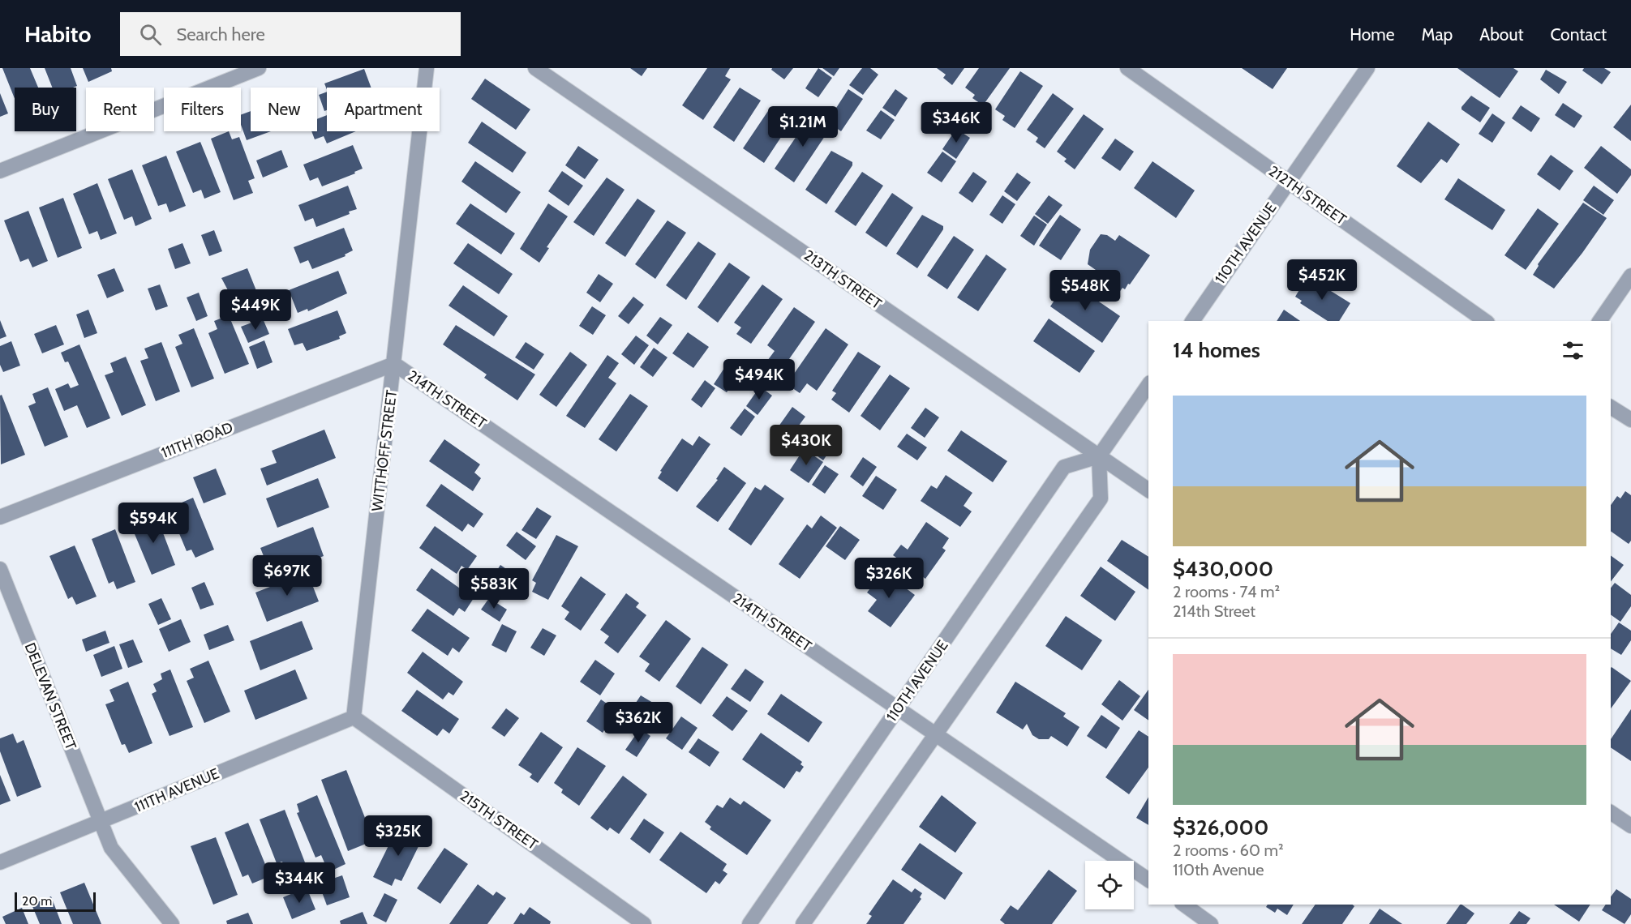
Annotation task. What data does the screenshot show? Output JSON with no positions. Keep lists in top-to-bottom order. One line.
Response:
{"streets":{"street":["212TH STREET","110TH AVENUE","213TH STREET","214TH STREET","111TH ROAD","WITTHOFF STREET","DELEVAN STREET","111TH AVENUE","215TH STREET"]},"crossings":[["212TH STREET","110TH AVENUE"],["110TH AVENUE","213TH STREET"],["110TH AVENUE","214TH STREET"],["214TH STREET","111TH ROAD"],["214TH STREET","WITTHOFF STREET"],["111TH ROAD","WITTHOFF STREET"],["WITTHOFF STREET","111TH AVENUE"],["WITTHOFF STREET","215TH STREET"],["DELEVAN STREET","111TH AVENUE"],["111TH AVENUE","215TH STREET"]],"scale_bar":"20 m","page":{"header":"Habito","search":"Search here","nav":["Home","Map","About","Contact"],"chip":["Buy","Rent","Filters","New","Apartment"],"price":["$346K","$1.21M","$452K","$548K","$449K","$494K","$430K","$594K","$697K","$326K","$583K","$362K","$325K","$344K"],"heading":"14 homes","list":[{"name":"$430,000","note":"2 rooms · 74 m² · 214th Street"},{"name":"$326,000","note":"2 rooms · 60 m² · 110th Avenue"}],"scale":"20 m"}}
